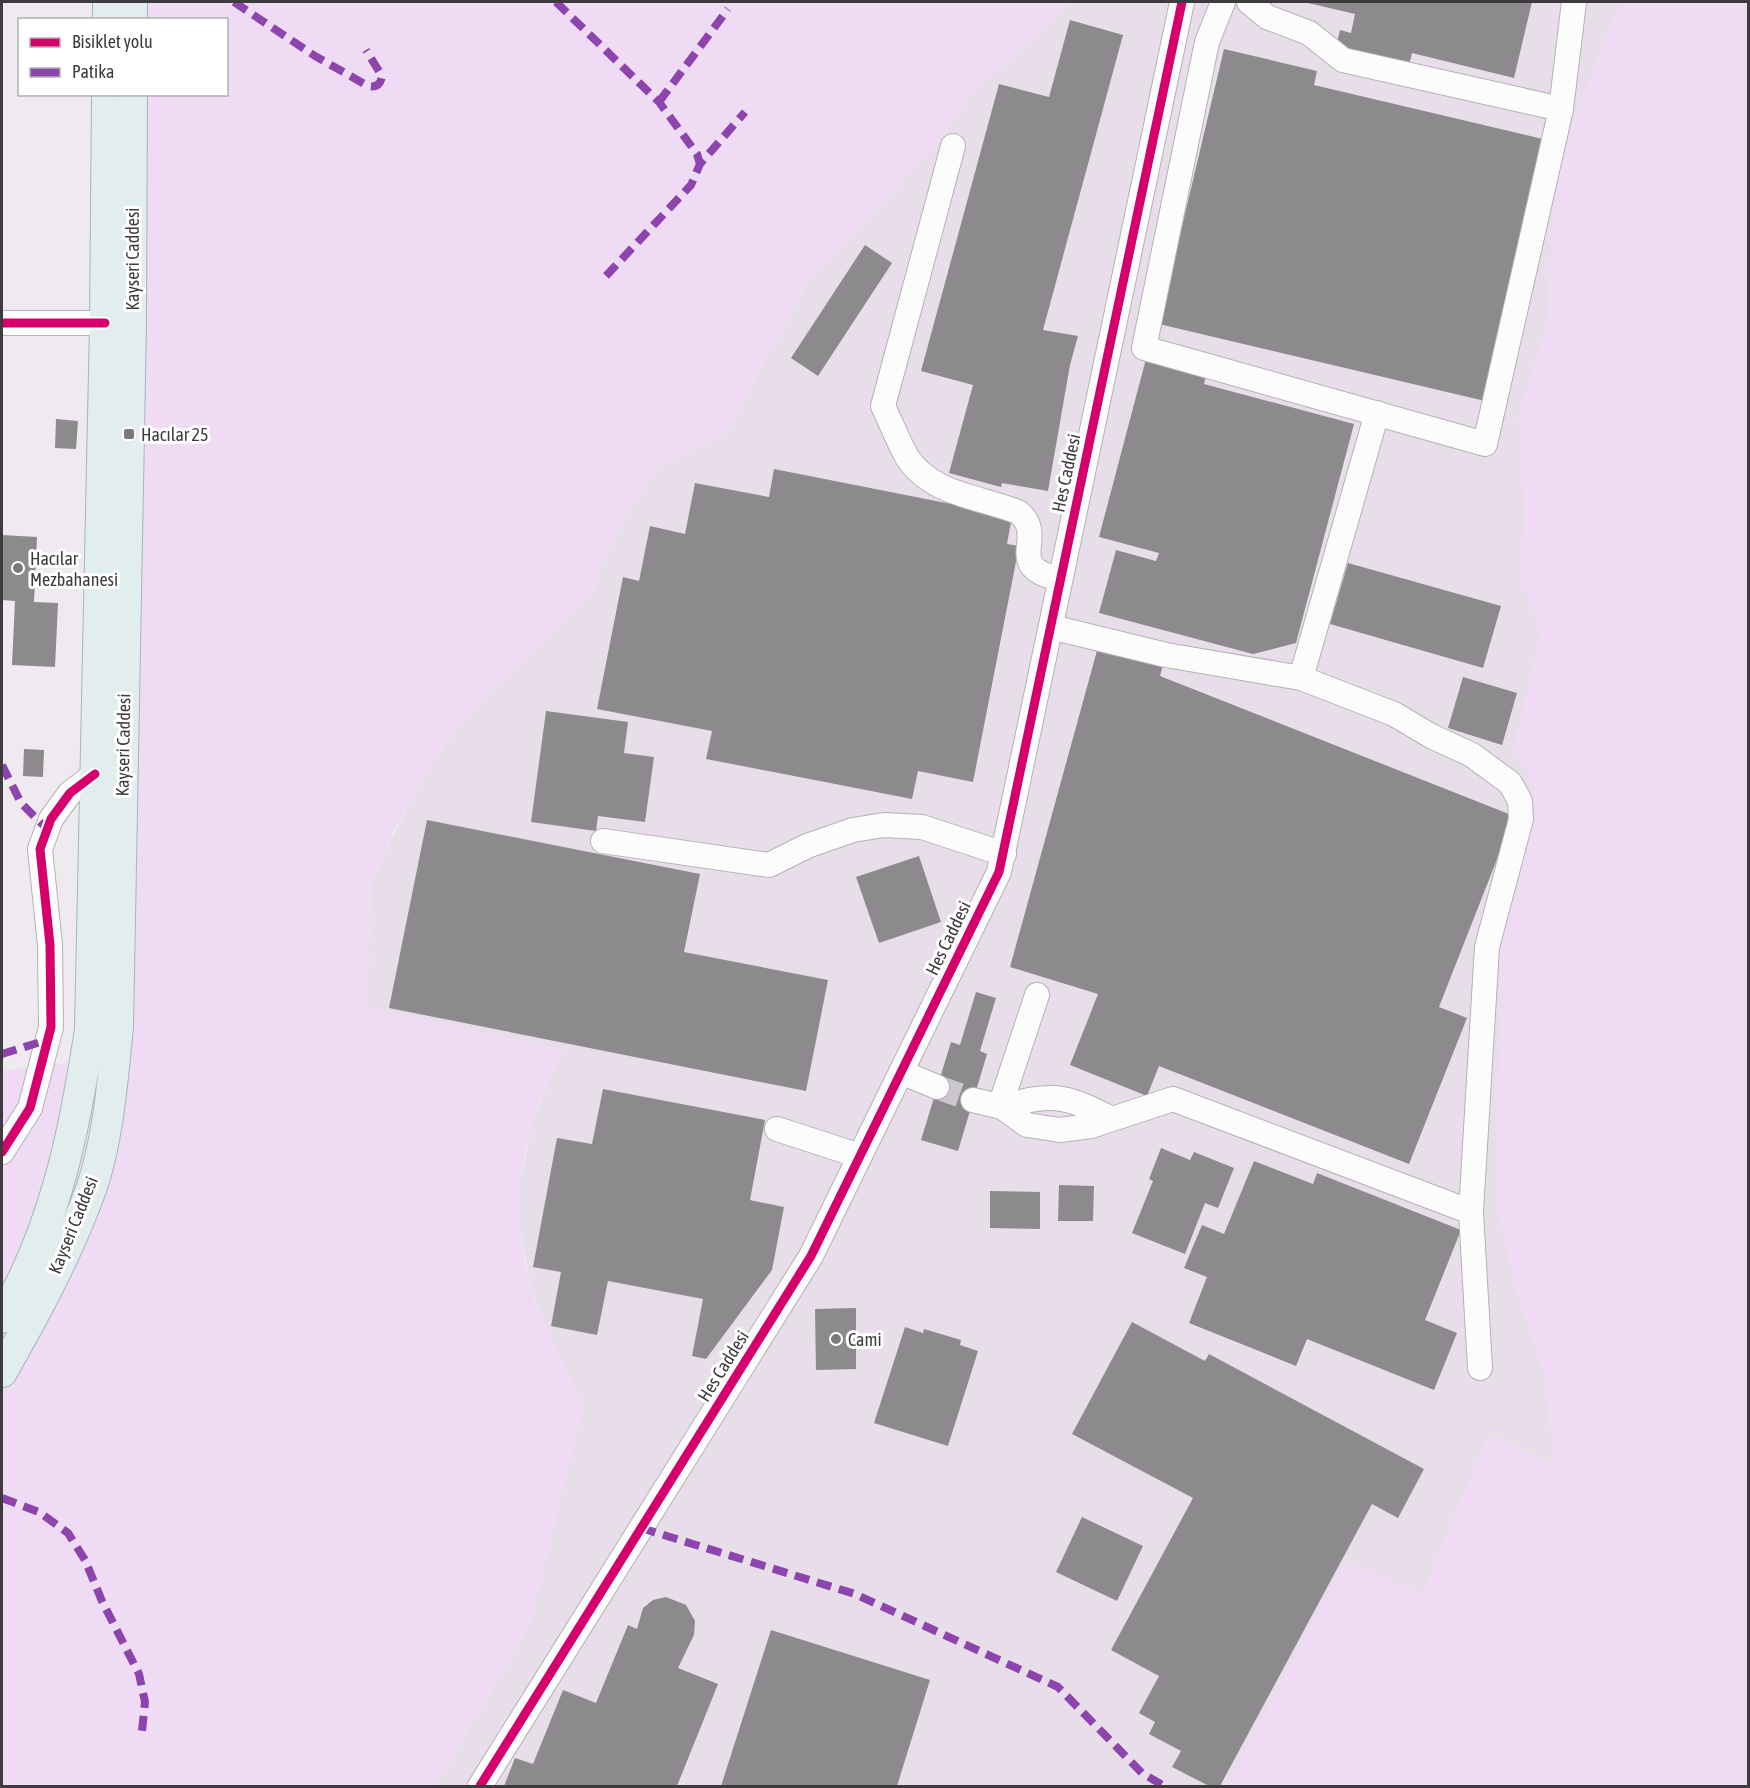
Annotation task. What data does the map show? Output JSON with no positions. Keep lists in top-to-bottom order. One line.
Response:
{"streets":{"main road":["Kayseri Caddesi"],"street":["Hes Caddesi"]},"places":{"transit":["Hacılar 25"],"other":["Hacılar Mezbahanesi","Cami"]},"legend":["Bisiklet yolu","Patika"]}
